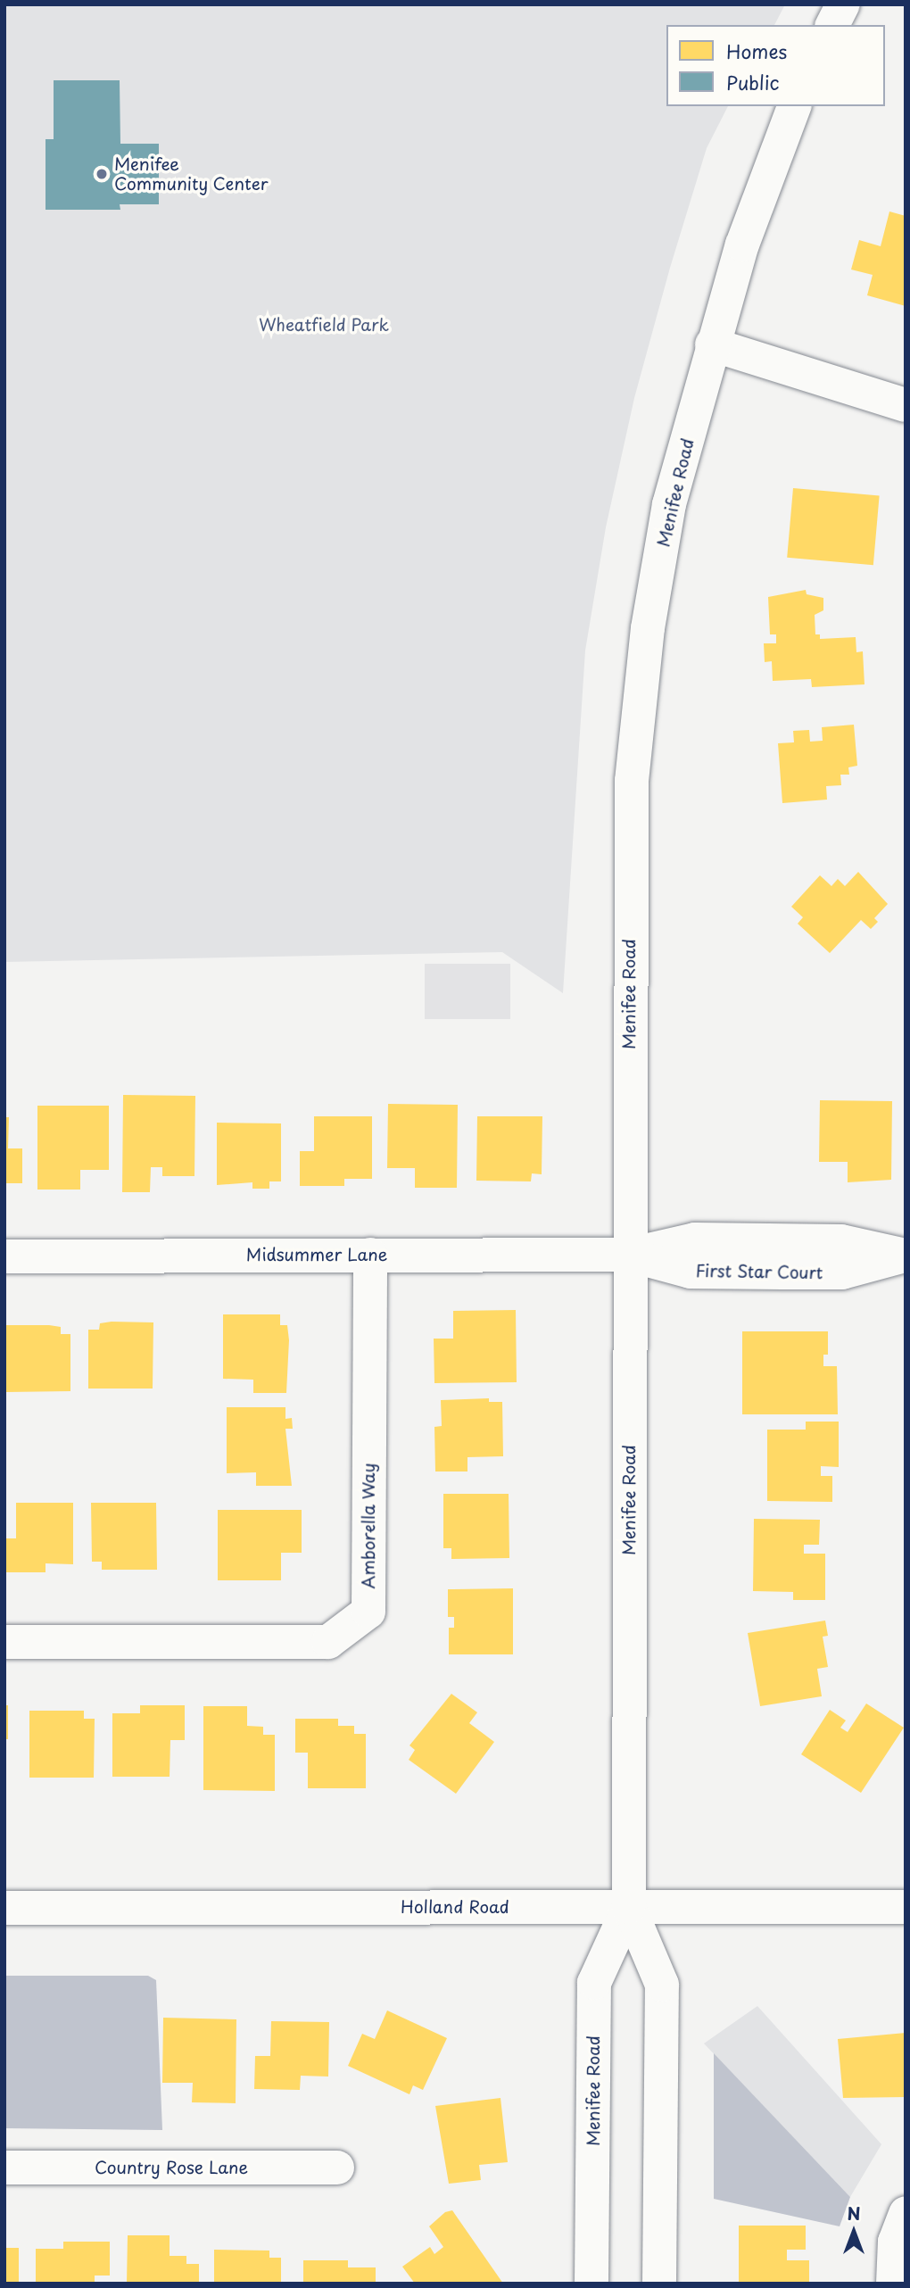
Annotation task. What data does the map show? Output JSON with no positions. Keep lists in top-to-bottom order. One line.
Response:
{"streets":{"main road":["Menifee Road","Midsummer Lane","First Star Court","Amborella Way","Holland Road","Country Rose Lane"]},"crossings":[["Menifee Road","Midsummer Lane"],["Menifee Road","First Star Court"],["Menifee Road","Holland Road"],["Midsummer Lane","First Star Court"],["Midsummer Lane","Amborella Way"]],"parks":["Wheatfield Park"],"places":["Menifee Community Center"],"legend":["Homes","Public"],"north":"top"}
